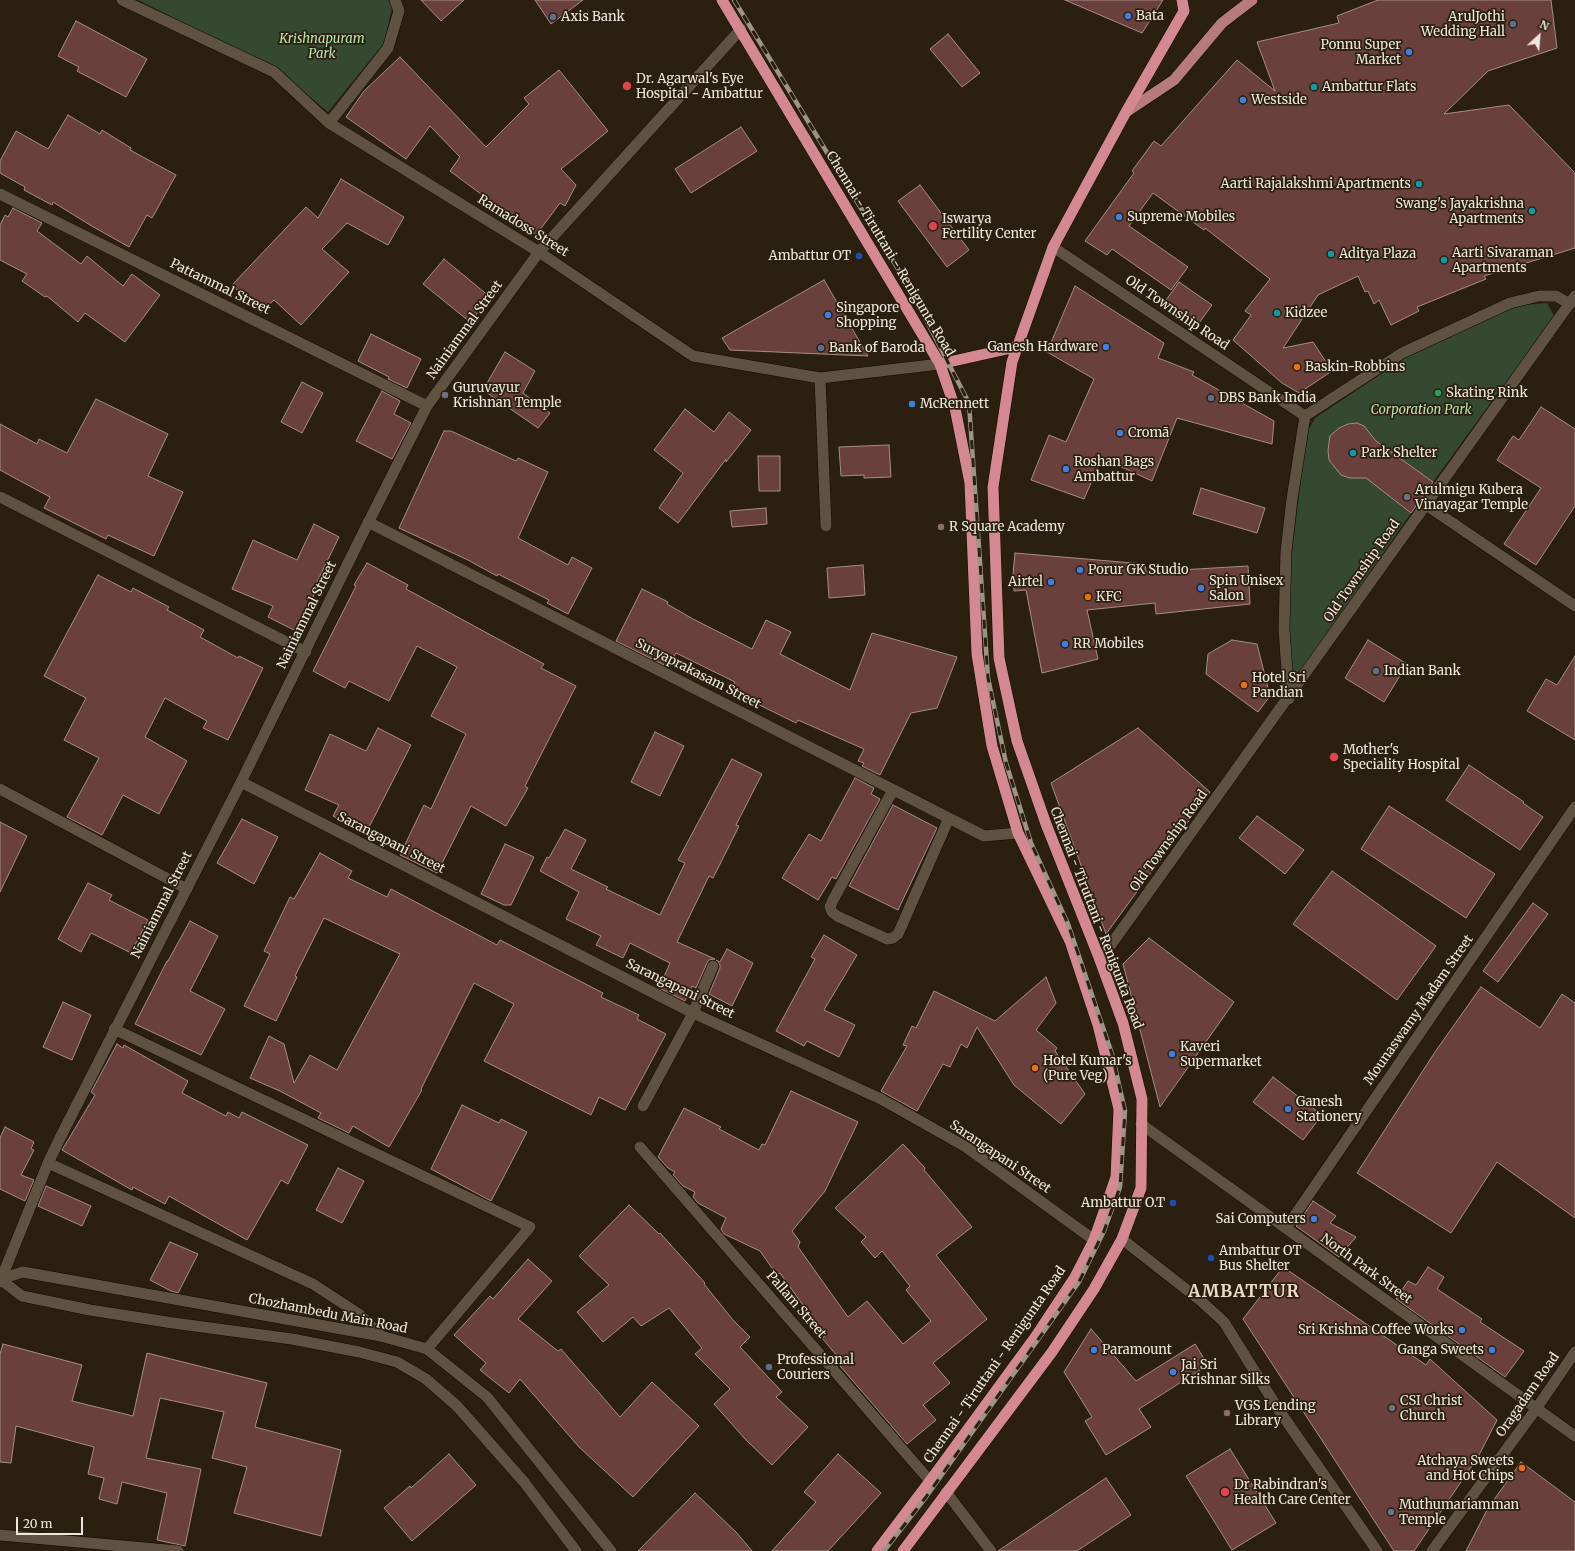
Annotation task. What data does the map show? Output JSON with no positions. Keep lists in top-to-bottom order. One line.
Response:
{"streets":{"highway":["Chennai - Tiruttani - Renigunta Road"],"street":["Ramadoss Street","Pattammal Street","Old Township Road","Nainiammal Street","Suryaprakasam Street","Sarangapani Street","Mounaswamy Madam Street","North Park Street","Pallam Street","Chozhambedu Main Road","Oragadam Road"]},"crossings":[["Ramadoss Street","Chennai - Tiruttani - Renigunta Road"],["Ramadoss Street","Nainiammal Street"],["Chennai - Tiruttani - Renigunta Road","Old Township Road"],["Chennai - Tiruttani - Renigunta Road","Nainiammal Street"],["Chennai - Tiruttani - Renigunta Road","Suryaprakasam Street"],["Chennai - Tiruttani - Renigunta Road","Sarangapani Street"],["Chennai - Tiruttani - Renigunta Road","North Park Street"],["Chennai - Tiruttani - Renigunta Road","Pallam Street"],["Pattammal Street","Nainiammal Street"],["Nainiammal Street","Suryaprakasam Street"],["Nainiammal Street","Sarangapani Street"],["Nainiammal Street","Chozhambedu Main Road"],["Mounaswamy Madam Street","North Park Street"],["North Park Street","Oragadam Road"]],"districts":["AMBATTUR"],"parks":["Krishnapuram Park","Corporation Park"],"places":["Bata","Axis Bank","ArulJothi Wedding Hall","Ponnu Super Market","Dr. Agarwal's Eye Hospital - Ambattur","Ambattur Flats","Westside","Aarti Rajalakshmi Apartments","Swang's Jayakrishna Apartments","Supreme Mobiles","Iswarya Fertility Center","Aditya Plaza","Ambattur OT","Aarti Sivaraman Apartments","Kidzee","Singapore Shopping","Ganesh Hardware","Bank of Baroda","Baskin-Robbins","Skating Rink","Guruvayur Krishnan Temple","DBS Bank India","McRennett","Cromā","Park Shelter","Roshan Bags Ambattur","Arulmigu Kubera Vinayagar Temple","R Square Academy","Porur GK Studio","Airtel","Spin Unisex Salon","KFC","RR Mobiles","Indian Bank","Hotel Sri Pandian","Mother's Speciality Hospital","Kaveri Supermarket","Hotel Kumar's (Pure Veg)","Ganesh Stationery","Ambattur O.T","Sai Computers","Ambattur OT Bus Shelter","Sri Krishna Coffee Works","Paramount","Ganga Sweets","Professional Couriers","Jai Sri Krishnar Silks","CSI Christ Church","VGS Lending Library","Atchaya Sweets and Hot Chips","Dr Rabindran's Health Care Center","Muthumariamman Temple"],"scale_bar":"20 m","north":"top right"}
